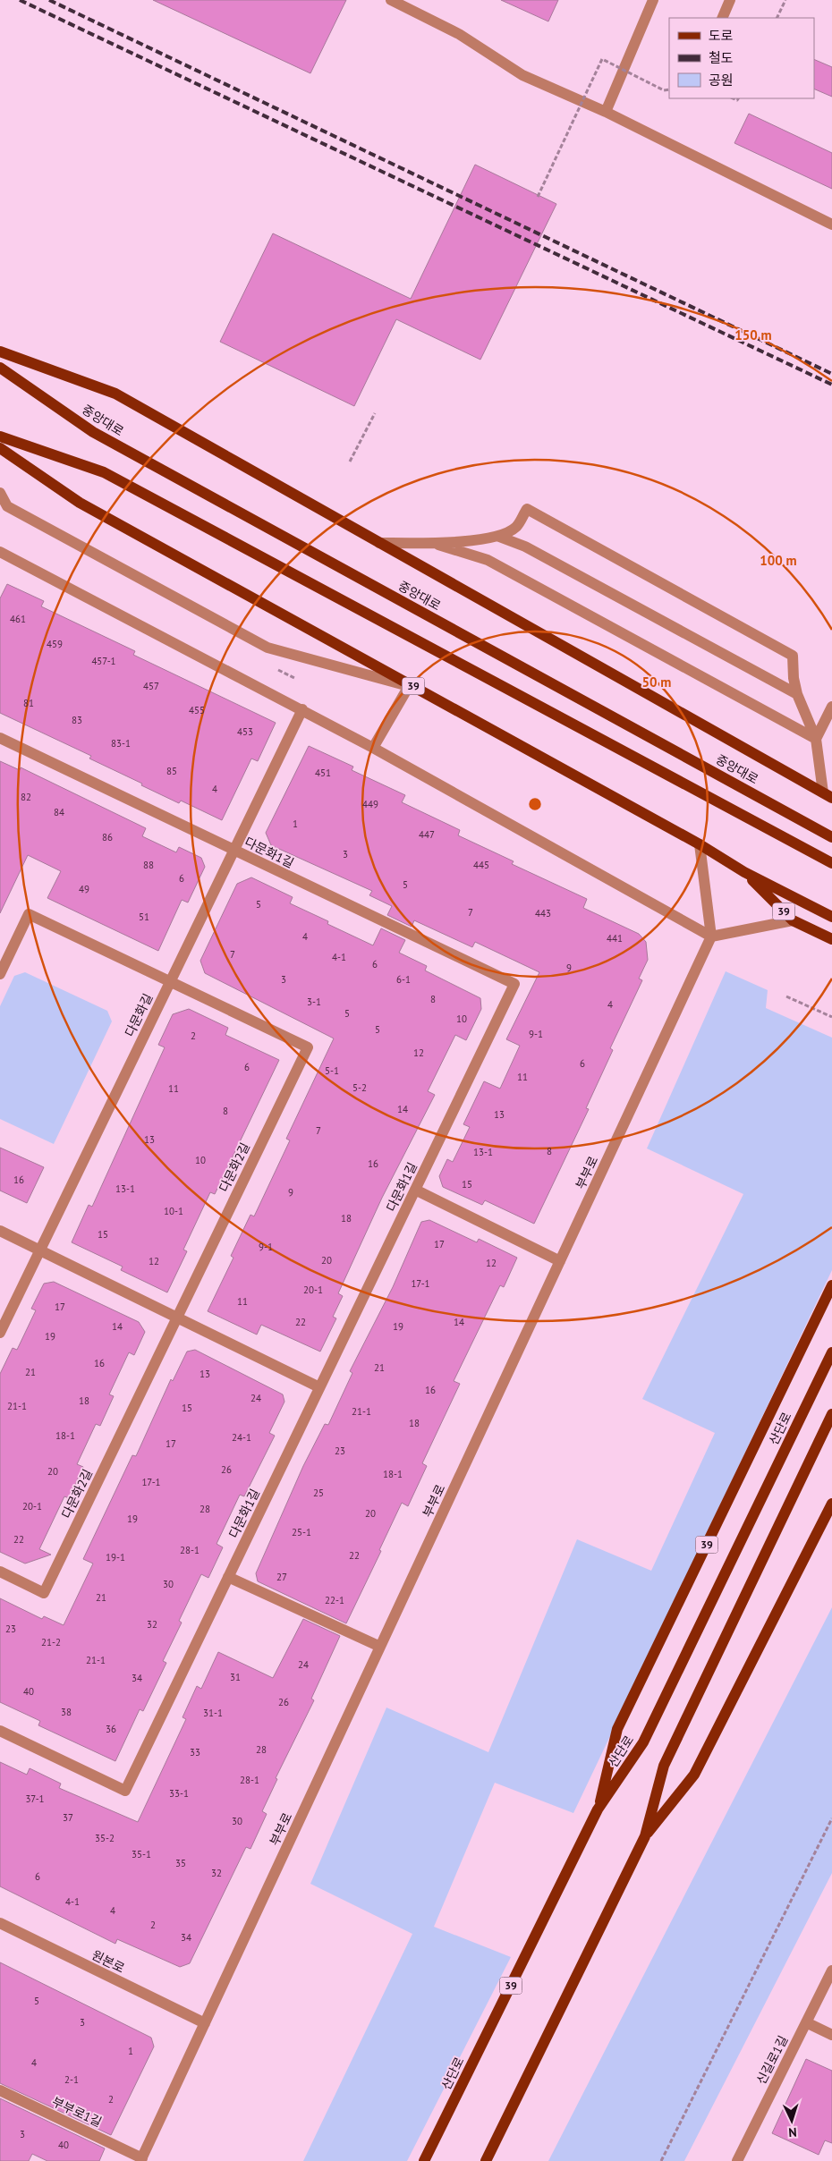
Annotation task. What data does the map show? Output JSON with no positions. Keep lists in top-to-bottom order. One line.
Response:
{"streets":{"main road":["중앙대로","39","산단로"],"street":["다문화1길","다문화길","다문화2길","부부로","원본로","신길로1길","부부로1길"]},"crossings":[["39","산단로"],["다문화1길","다문화길"],["다문화길","다문화2길"],["부부로","원본로"],["부부로","부부로1길"]],"house_numbers":["461","459","457-1","457","81","455","83","453","83-1","85","451","4","82","449","84","1","447","86","3","88","445","6","5","49","5","7","443","51","4","441","7","4-1","6","9","3","6-1","8","3-1","4","5","10","5","9-1","2","12","6","6","5-1","11","5-2","11","14","8","13","7","13","8","13-1","10","16","16","15","13-1","9","10-1","18","15","17","9-1","20","12","12","17-1","20-1","11","17","22","14","14","19","19","16","21","21","13","16","24","18","21-1","15","21-1","18","18-1","24-1","17","23","26","20","18-1","17-1","25","20-1","28","20","19","25-1","22","28-1","22","19-1","27","30","21","22-1","32","23","21-2","21-1","24","31","34","40","26","38","31-1","36","28","33","28-1","33-1","37-1","37","30","35-2","35-1","35","32","6","4-1","4","2","34","5","3","1","4","2-1","2","3","40"],"legend":["도로","철도","공원"],"north":"bottom","rings":["150 m","100 m","50 m"]}
